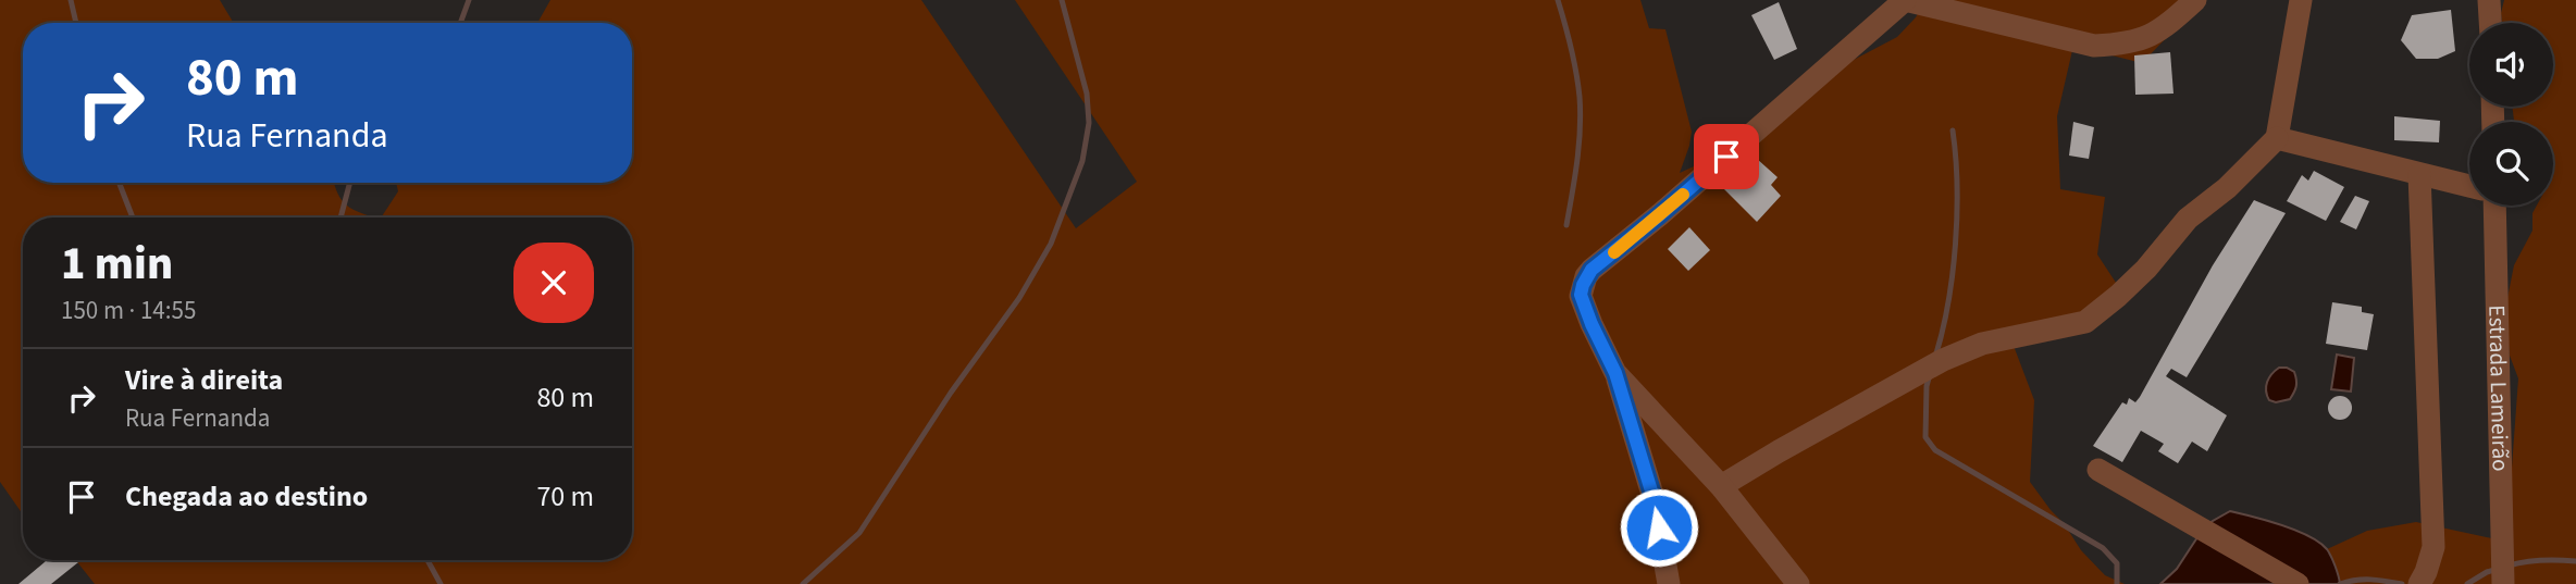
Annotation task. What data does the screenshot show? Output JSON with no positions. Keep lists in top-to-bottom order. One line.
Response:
{"streets":{"street":["Estrada Lameirão"]},"page":{"turn":["80 m","Rua Fernanda"],"heading":["1 min","150 m · 14:55"],"list":[{"name":"Vire à direita","note":"Rua Fernanda","value":"80 m"},{"name":"Chegada ao destino","value":"70 m"}]}}
